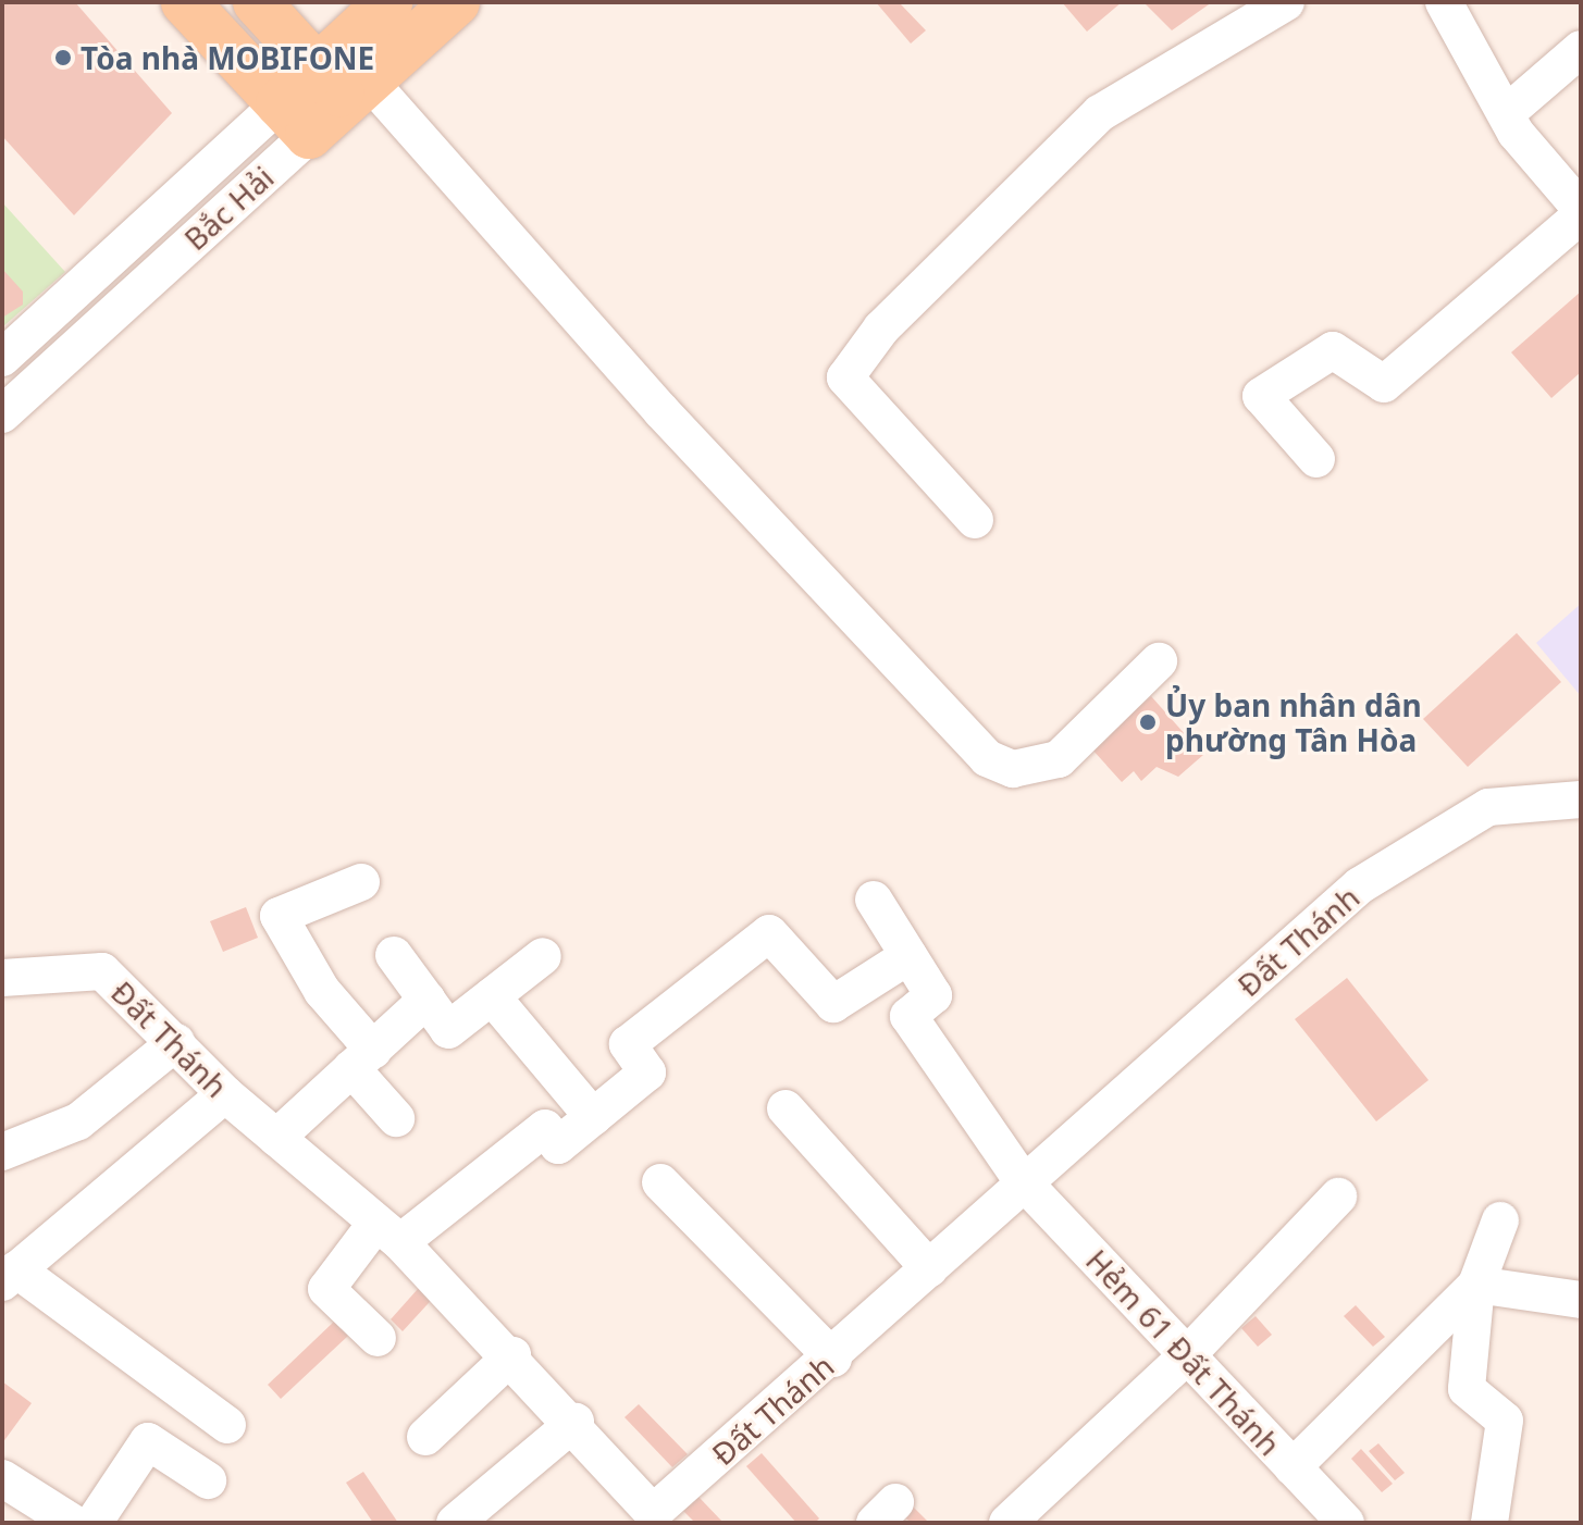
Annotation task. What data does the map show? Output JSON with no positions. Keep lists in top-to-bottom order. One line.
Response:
{"streets":{"main road":["Bắc Hải"],"street":["Đất Thánh","Hẻm 61 Đất Thánh"]},"crossings":[["Đất Thánh","Hẻm 61 Đất Thánh"]],"places":["Tòa nhà MOBIFONE","Ủy ban nhân dân phường Tân Hòa"]}
